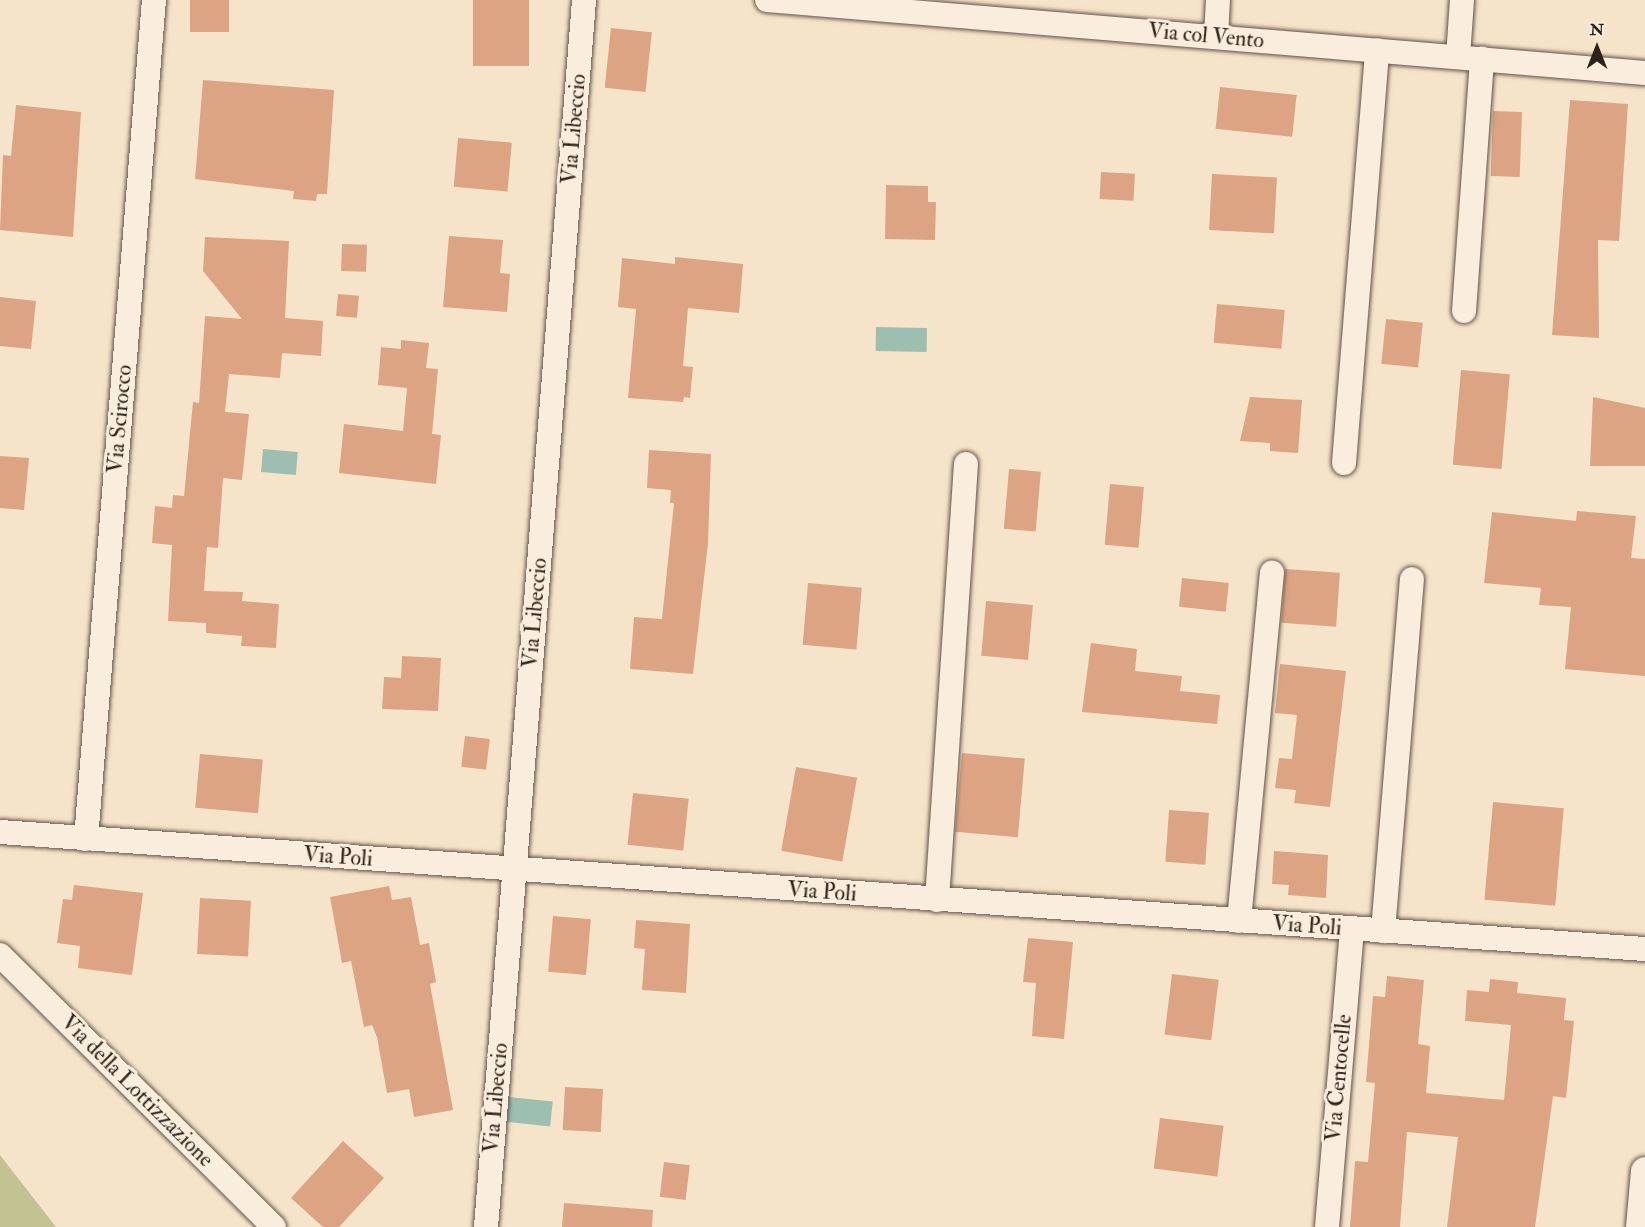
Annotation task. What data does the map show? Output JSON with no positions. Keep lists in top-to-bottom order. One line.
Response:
{"streets":{"street":["Via col Vento","Via Libeccio","Via Scirocco","Via Poli","Via Centocelle","Via della Lottizzazione"]},"crossings":[["Via Libeccio","Via Poli"],["Via Scirocco","Via Poli"],["Via Poli","Via Centocelle"]],"north":"top"}
